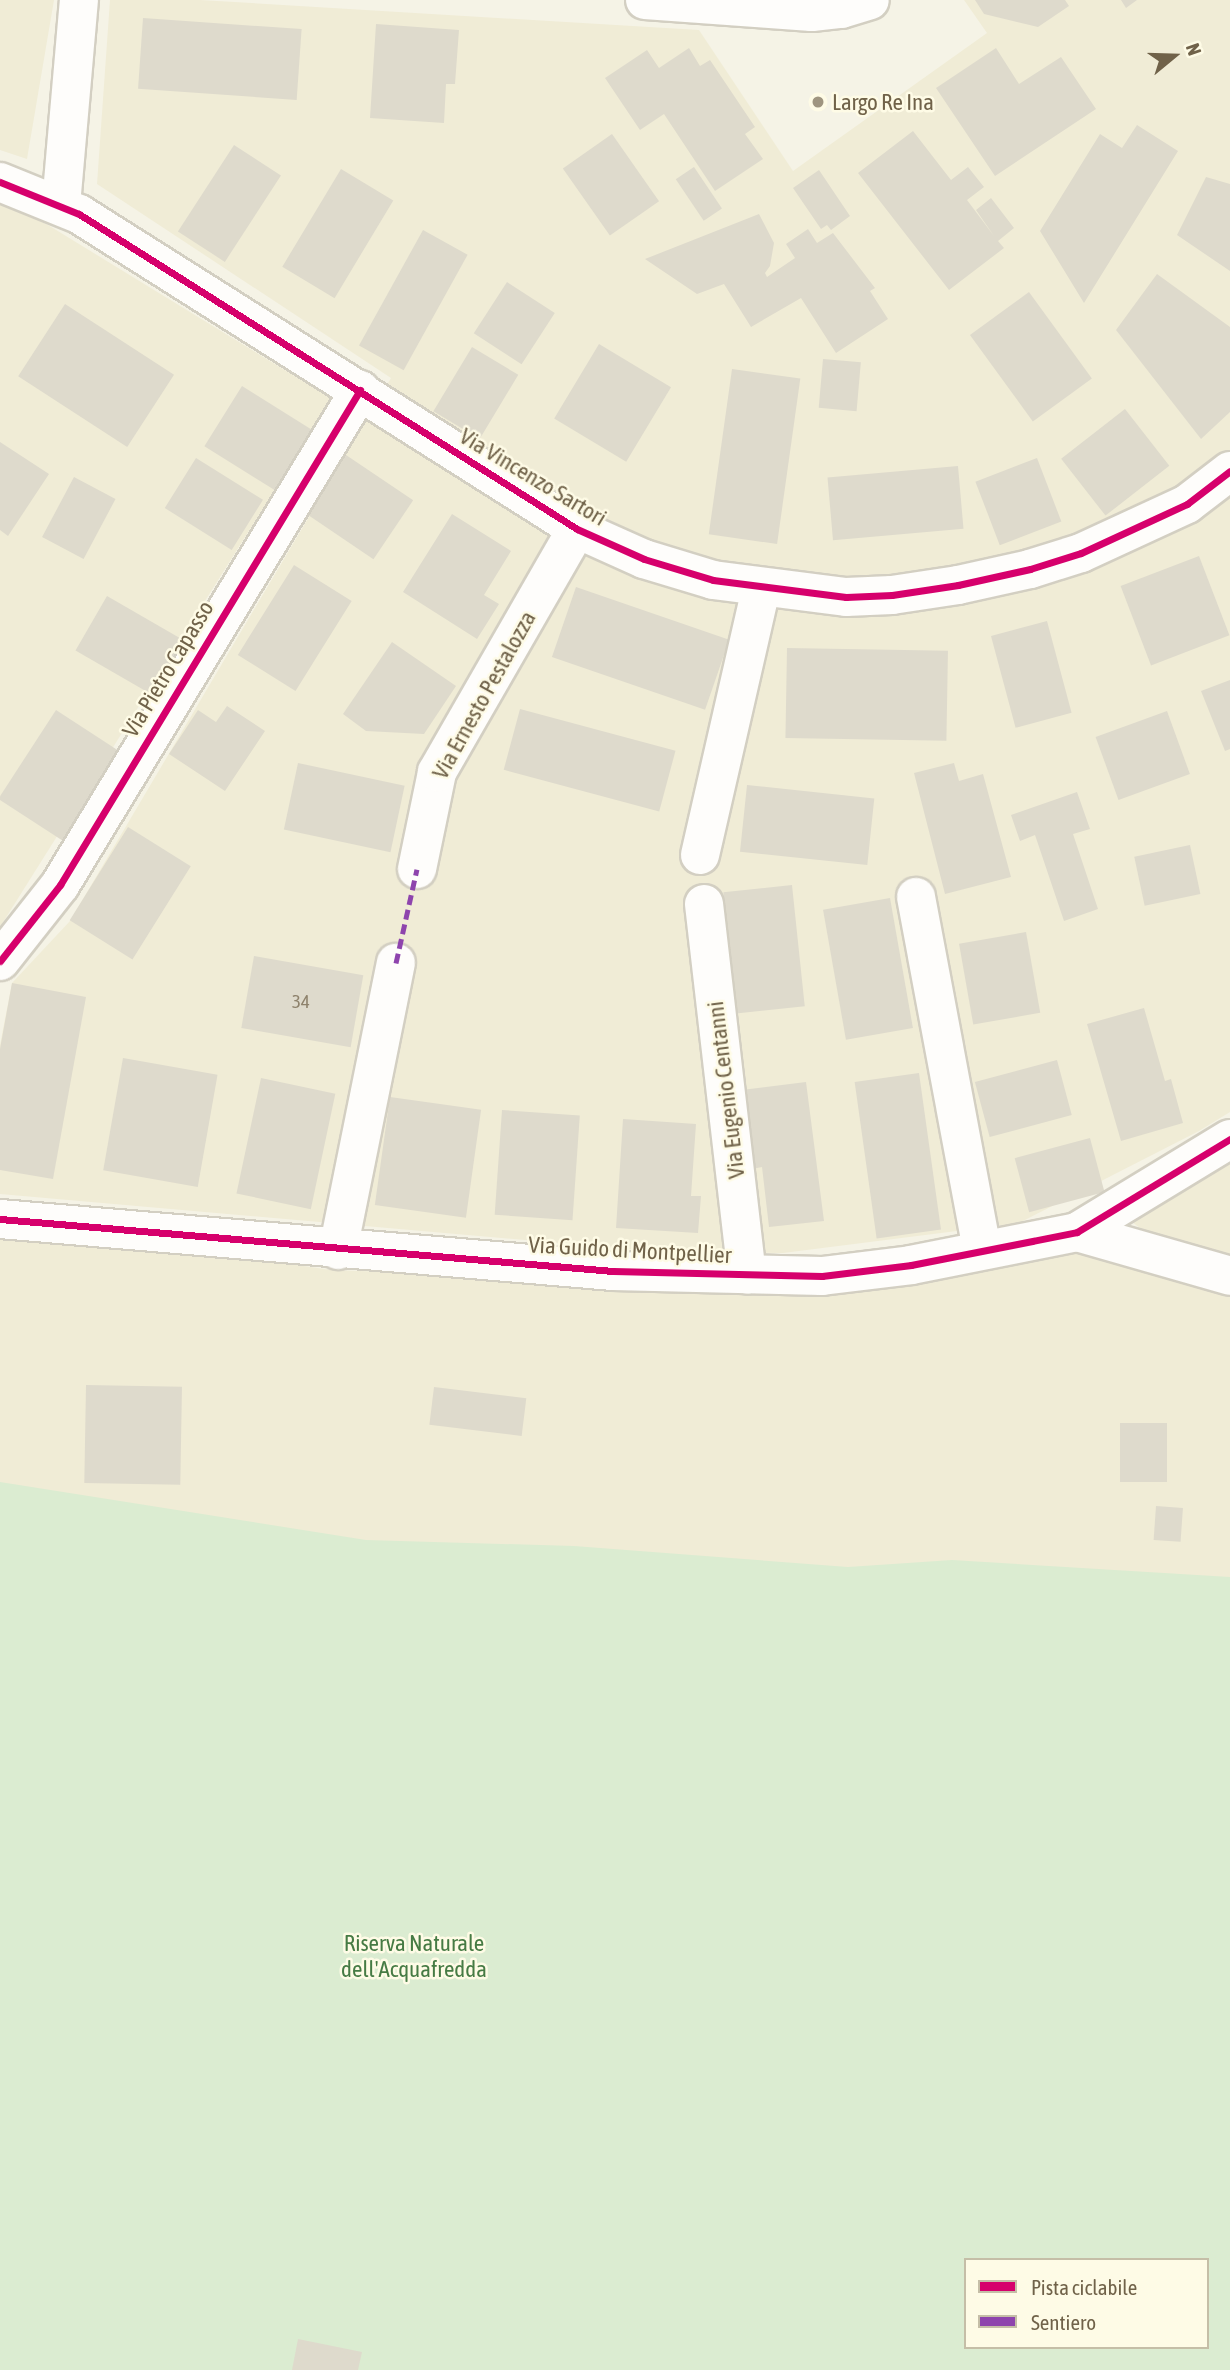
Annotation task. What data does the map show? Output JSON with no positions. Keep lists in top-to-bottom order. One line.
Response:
{"streets":{"street":["Via Vincenzo Sartori","Via Pietro Capasso","Via Ernesto Pestalozza","Via Eugenio Centanni","Via Guido di Montpellier"]},"crossings":[["Via Vincenzo Sartori","Via Pietro Capasso"],["Via Vincenzo Sartori","Via Ernesto Pestalozza"],["Via Eugenio Centanni","Via Guido di Montpellier"]],"parks":["Riserva Naturale dell'Acquafredda"],"places":["Largo Re Ina"],"house_numbers":["34"],"legend":["Pista ciclabile","Sentiero"],"north":"right"}
